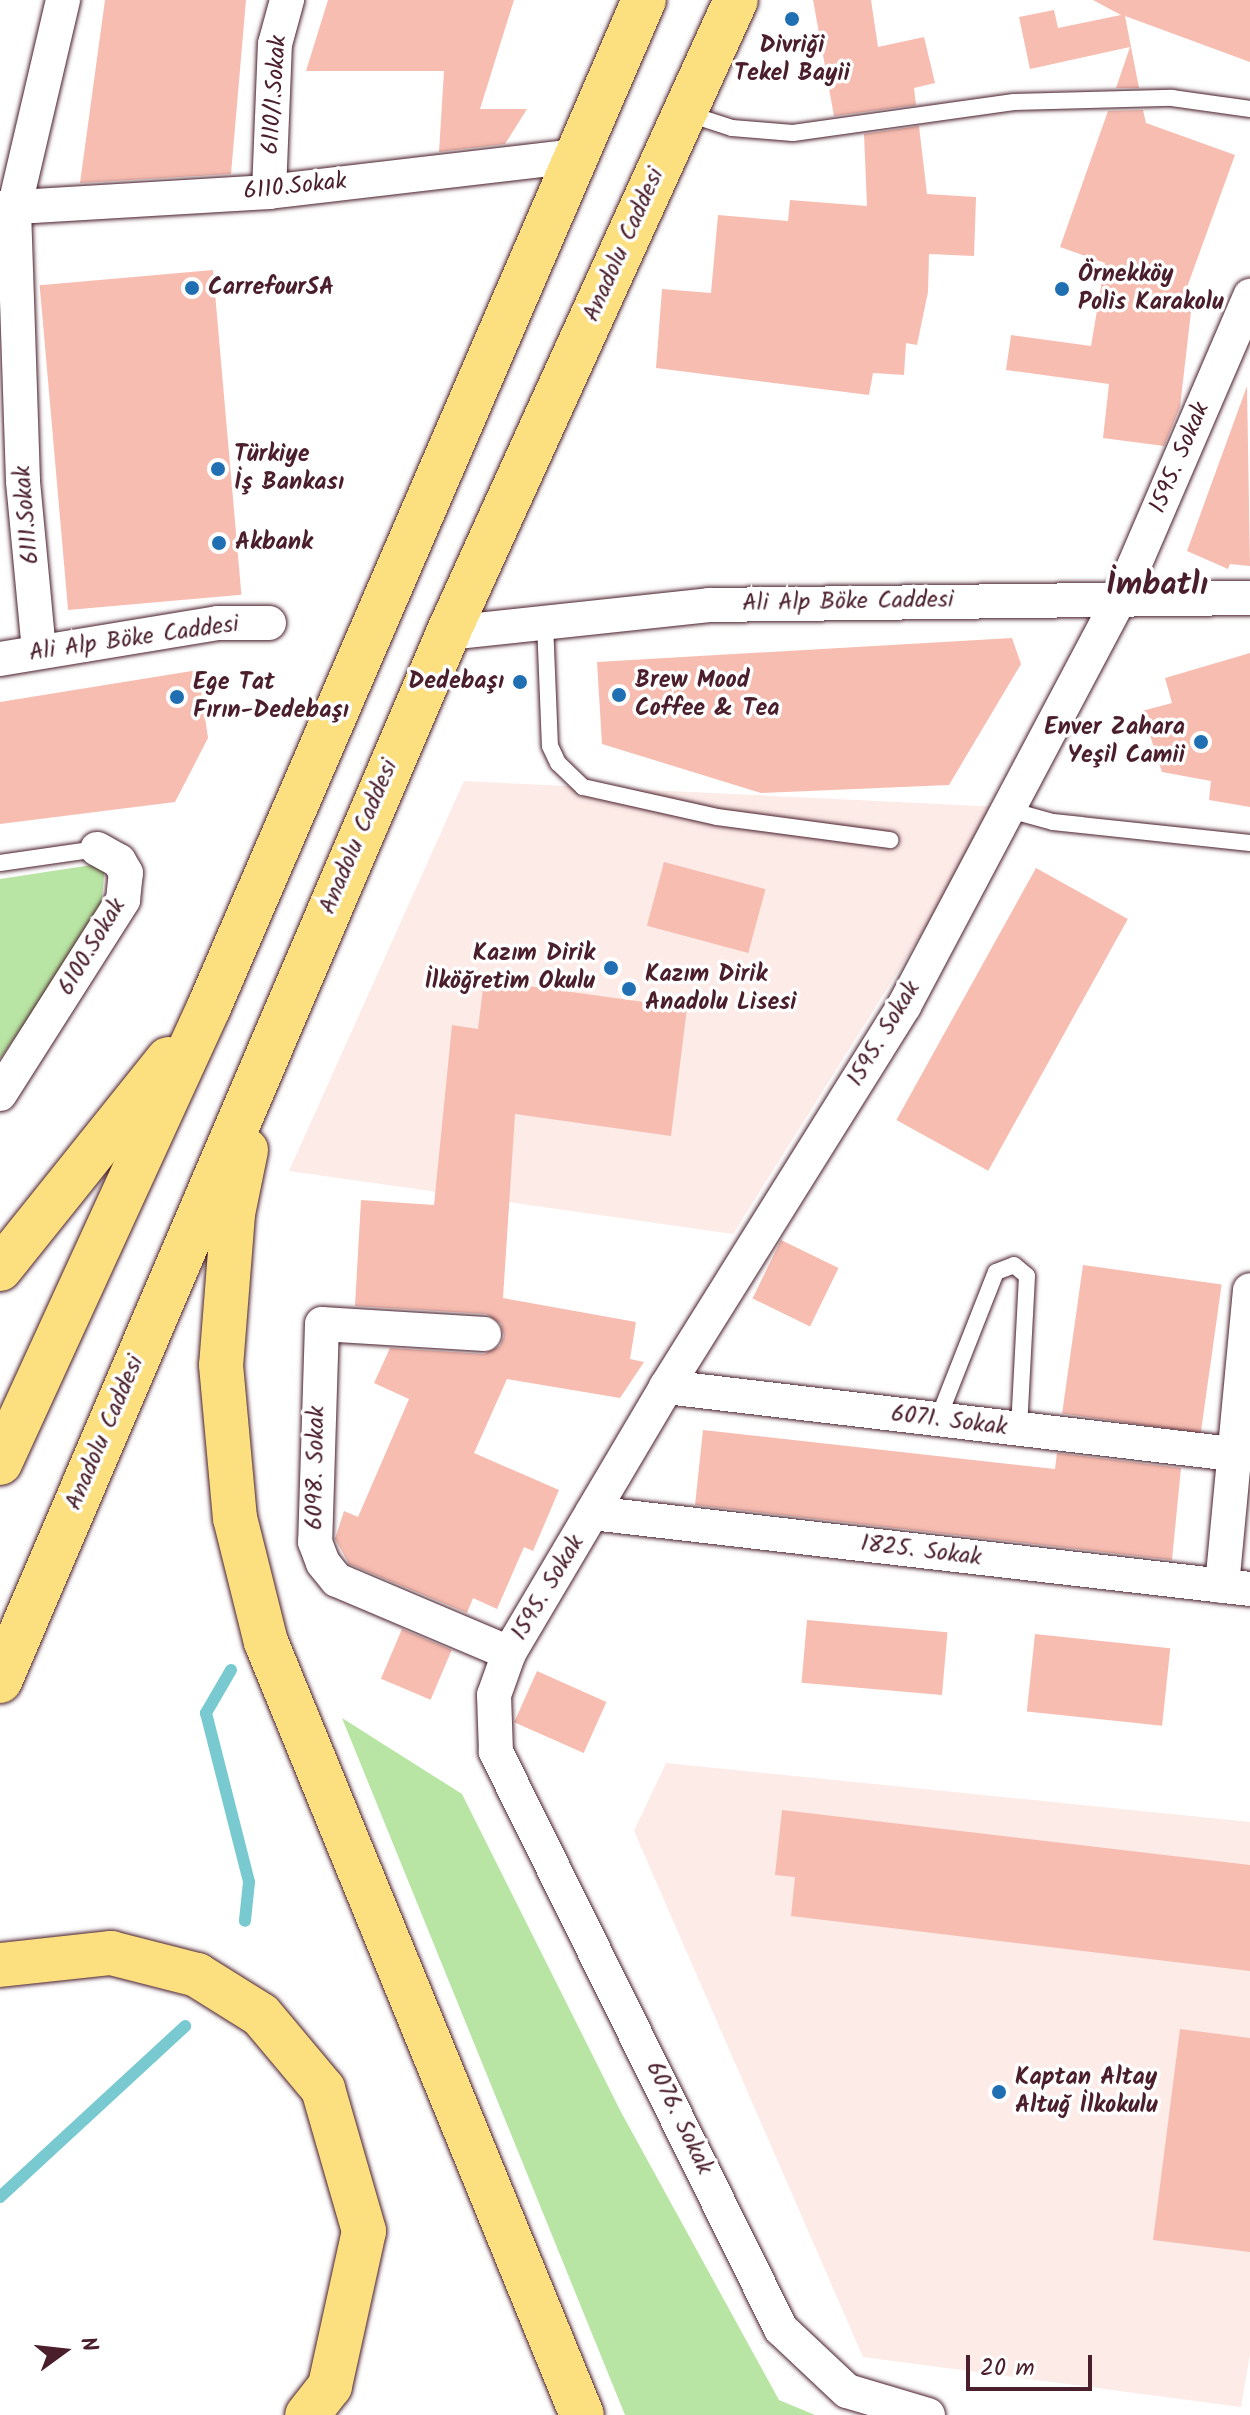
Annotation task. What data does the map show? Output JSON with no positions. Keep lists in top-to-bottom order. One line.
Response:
{"streets":{"highway":["Anadolu Caddesi"],"street":["6110/1.Sokak","6110.Sokak","1595. Sokak","6111.Sokak","Ali Alp Böke Caddesi","6100.Sokak","6071. Sokak","6098. Sokak","1825. Sokak","6076. Sokak"]},"crossings":[["6110/1.Sokak","6110.Sokak"],["6110.Sokak","6111.Sokak"],["Anadolu Caddesi","Ali Alp Böke Caddesi"],["1595. Sokak","Ali Alp Böke Caddesi"],["1595. Sokak","6071. Sokak"],["1595. Sokak","6098. Sokak"],["1595. Sokak","1825. Sokak"],["1595. Sokak","6076. Sokak"],["6111.Sokak","Ali Alp Böke Caddesi"]],"districts":["İmbatlı"],"places":["Divriği Tekel Bayii","CarrefourSA","Örnekköy Polis Karakolu","Türkiye İş Bankası","Akbank","Dedebaşı","Brew Mood Coffee & Tea","Ege Tat Fırın-Dedebaşı","Enver Zahara Yeşil Camii","Kazım Dirik İlköğretim Okulu","Kazım Dirik Anadolu Lisesi","Kaptan Altay Altuğ İlkokulu"],"scale_bar":"20 m","north":"right"}
